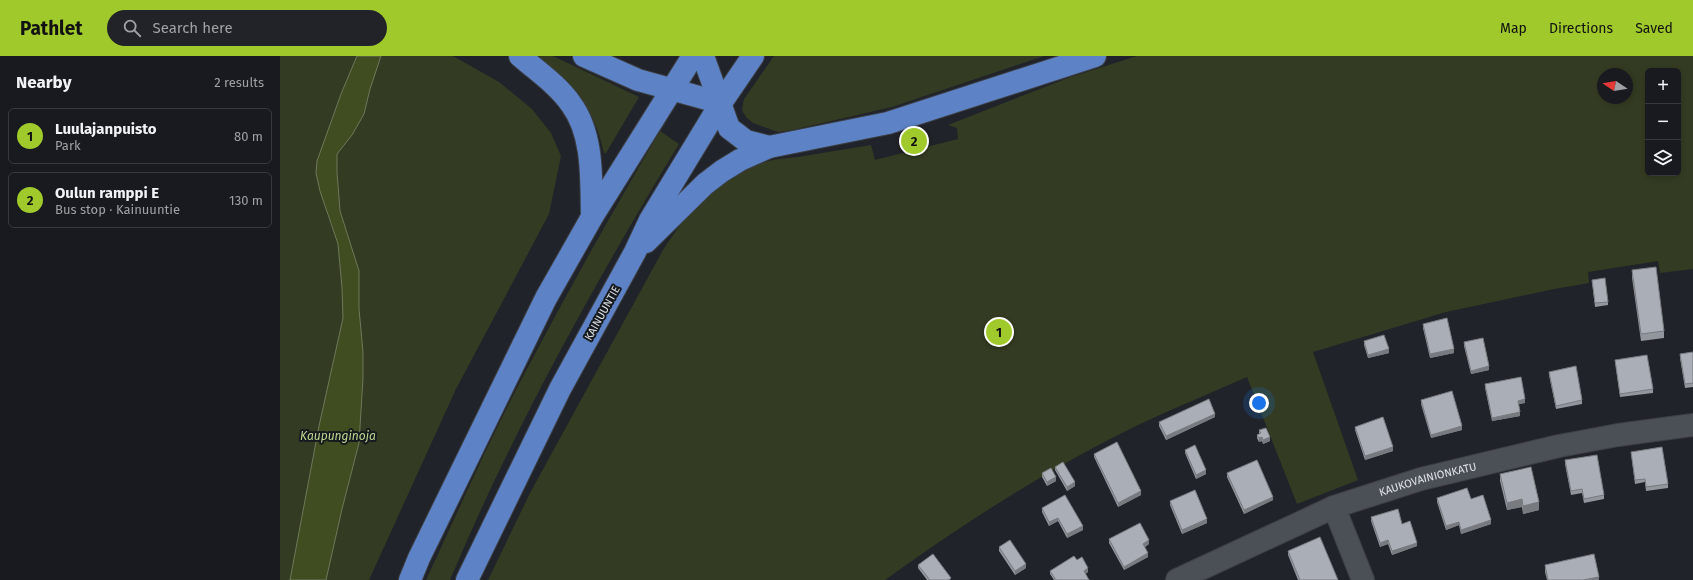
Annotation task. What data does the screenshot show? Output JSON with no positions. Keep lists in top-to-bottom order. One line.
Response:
{"streets":{"highway":["KAINUUNTIE"],"street":["KAUKOVAINIONKATU"]},"water":["Kaupunginoja"],"north":"left","page":{"header":"Pathlet","search":"Search here","nav":["Map","Directions","Saved"],"heading":["Nearby","2 results"],"map_buttons":["+","−"],"list":[{"mark":"1","name":"Luulajanpuisto","note":"Park","value":"80 m"},{"mark":"2","name":"Oulun ramppi E","note":"Bus stop · Kainuuntie","value":"130 m"}],"pins":["2","1"]}}
